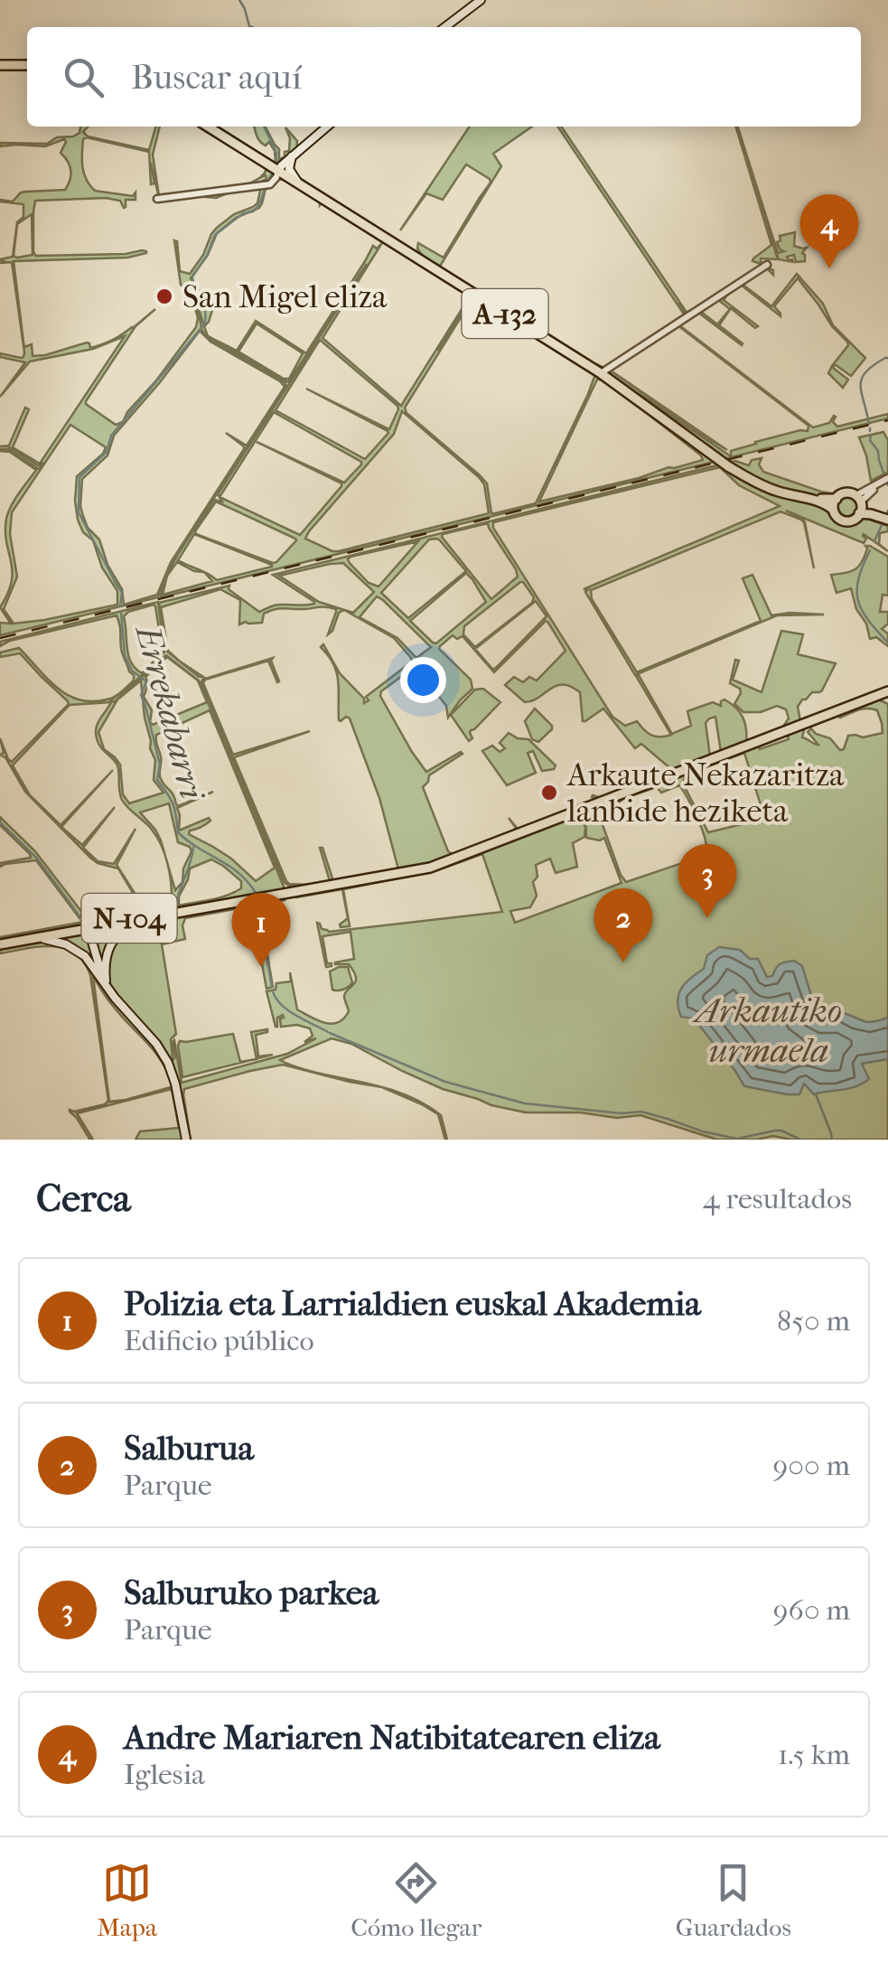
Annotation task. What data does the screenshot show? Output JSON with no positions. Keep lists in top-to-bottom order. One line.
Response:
{"streets":{"main road":["A-132","N-104"]},"water":["Errekabarri","Arkautiko urmaela"],"places":["San Migel eliza","Arkaute Nekazaritza lanbide heziketa"],"page":{"search":"Buscar aquí","pins":["4","3","2","1"],"heading":["Cerca","4 resultados"],"list":[{"mark":"1","name":"Polizia eta Larrialdien euskal Akademia","note":"Edificio público","value":"850 m"},{"mark":"2","name":"Salburua","note":"Parque","value":"900 m"},{"mark":"3","name":"Salburuko parkea","note":"Parque","value":"960 m"},{"mark":"4","name":"Andre Mariaren Natibitatearen eliza","note":"Iglesia","value":"1.5 km"}],"nav":["Mapa","Cómo llegar","Guardados"]}}
